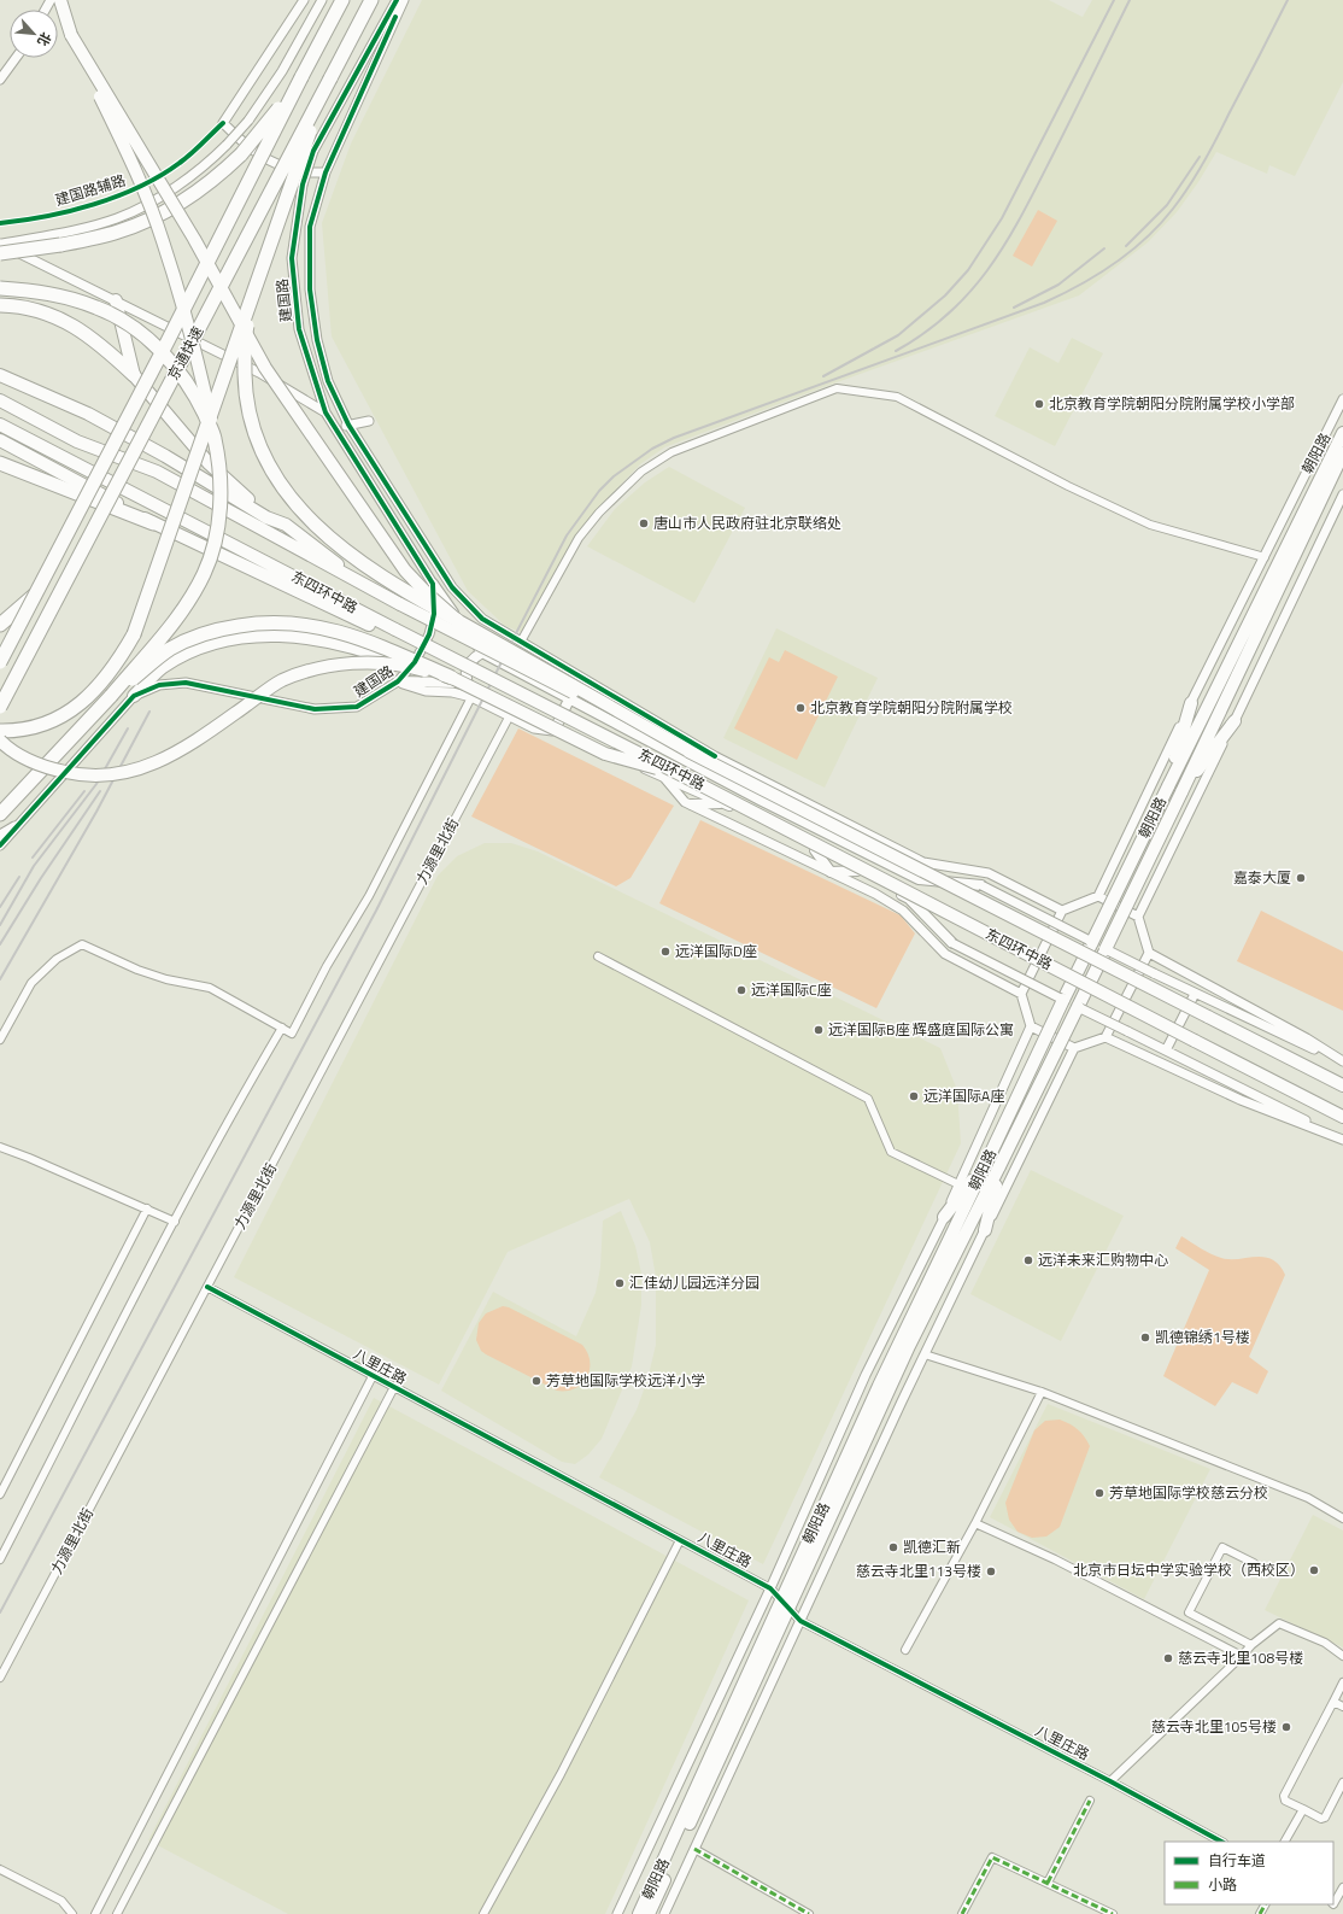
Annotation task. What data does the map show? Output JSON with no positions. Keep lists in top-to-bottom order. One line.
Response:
{"streets":{"highway":["京通快速","朝阳路","东四环中路"],"street":["建国路","力源里北街","八里庄路"],"cycle path":["建国路辅路"]},"crossings":[["建国路","东四环中路"],["朝阳路","东四环中路"],["朝阳路","八里庄路"],["东四环中路","力源里北街"],["力源里北街","八里庄路"]],"places":["北京教育学院朝阳分院附属学校小学部","唐山市人民政府驻北京联络处","北京教育学院朝阳分院附属学校","嘉泰大厦","远洋国际D座","远洋国际C座","远洋国际B座 辉盛庭国际公寓","远洋国际A座","远洋未来汇购物中心","汇佳幼儿园远洋分园","凯德锦绣1号楼","芳草地国际学校远洋小学","芳草地国际学校慈云分校","凯德汇新","北京市日坛中学实验学校（西校区）","慈云寺北里113号楼","慈云寺北里108号楼","慈云寺北里105号楼"],"legend":["自行车道","小路"],"north":"bottom right"}
